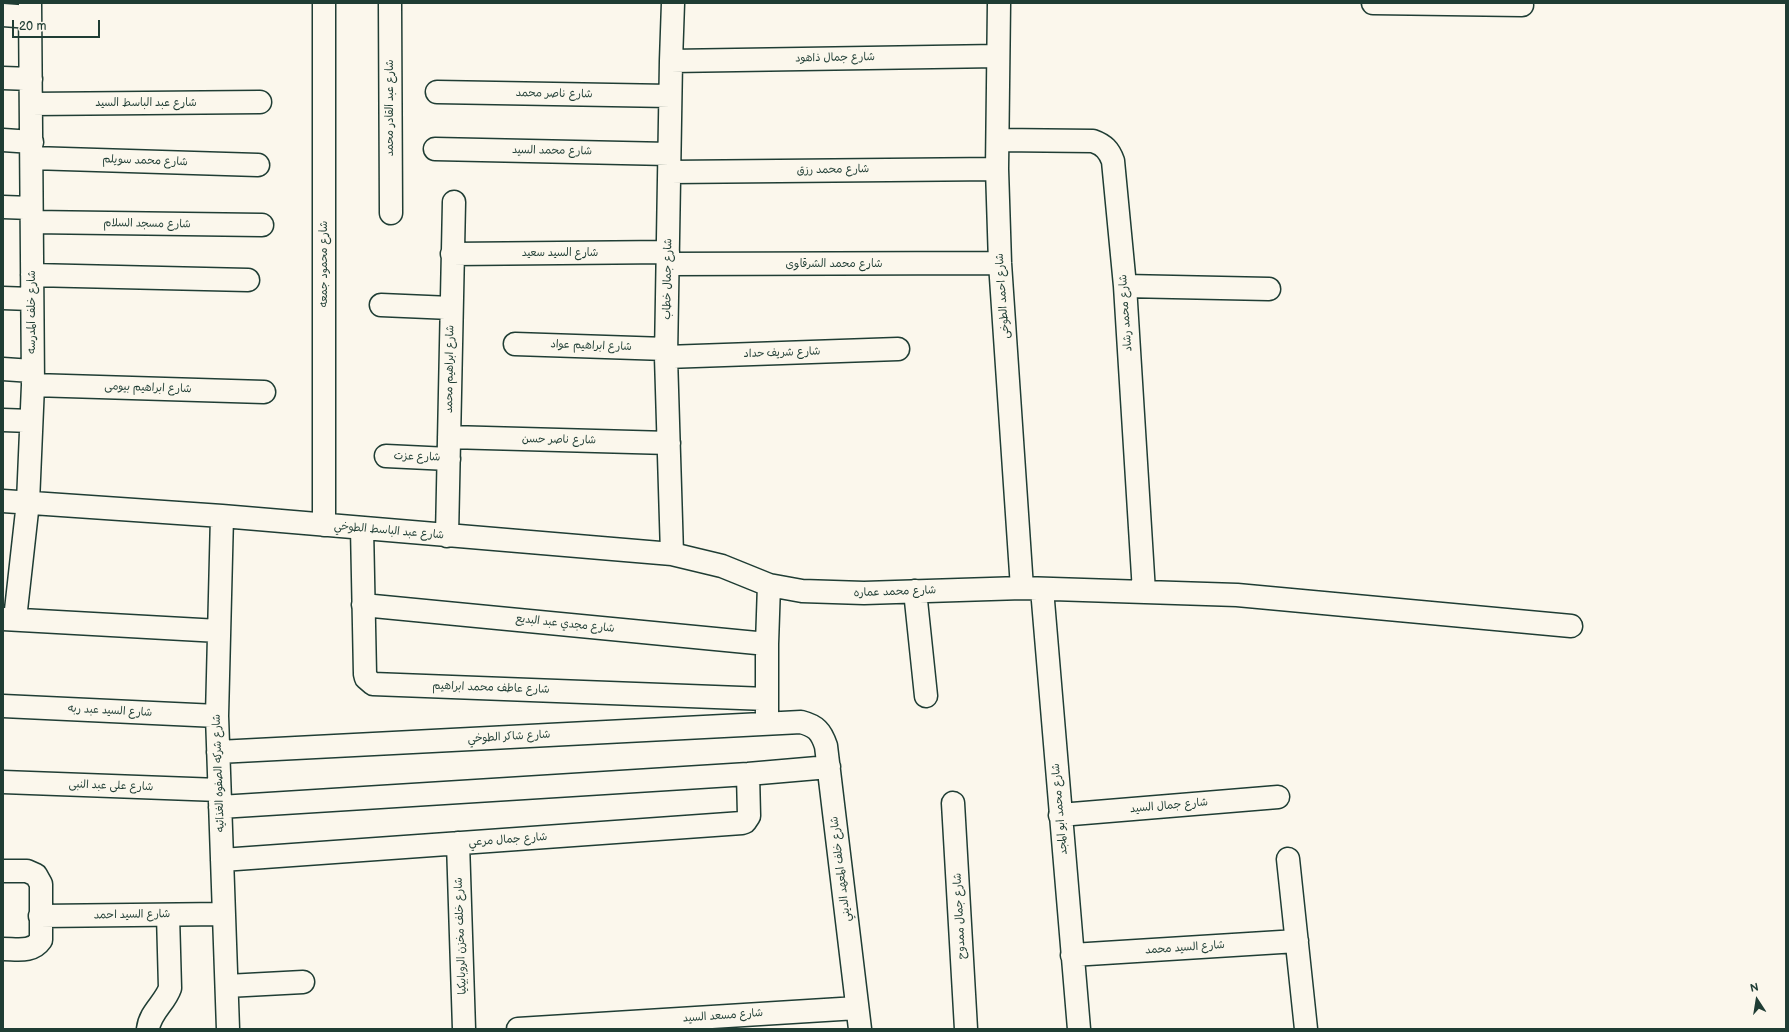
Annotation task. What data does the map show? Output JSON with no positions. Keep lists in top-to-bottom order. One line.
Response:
{"streets":{"street":["شارع جمال ذاهود","شارع ناصر محمد","شارع عبد الباسط السيد","شارع عبد القادر محمد","شارع محمد السيد","شارع محمد سويلم","شارع محمد رزق","شارع مسجد السلام","شارع السيد سعيد","شارع محمود جمعه","شارع محمد الشرقاوى","شارع جمال خطاب","شارع احمد الطوخى","شارع خلف المدرسه","شارع محمد رشاد","شارع ابراهيم عواد","شارع شريف حداد","شارع ابراهيم محمد","شارع ابراهيم بيومى","شارع ناصر حسن","شارع عزت","شارع عبد الباسط الطوخي","شارع محمد عماره","شارع مجدي عبد البديع","شارع عاطف محمد ابراهيم","شارع السيد عبد ربه","شارع شاكر الطوخي","شارع شركه الصفوه الغذائيه","شارع على عبد النبى","شارع جمال السيد","شارع محمد ابو المجد","شارع جمال مرعي","شارع خلف المعهد الديني","شارع السيد احمد","شارع جمال ممدوح","شارع خلف مخزن الروبابيكيا","شارع السيد محمد","شارع مسعد السيد"]},"crossings":[["شارع جمال ذاهود","شارع جمال خطاب"],["شارع جمال ذاهود","شارع احمد الطوخى"],["شارع ناصر محمد","شارع جمال خطاب"],["شارع عبد الباسط السيد","شارع خلف المدرسه"],["شارع محمد السيد","شارع محمد رزق"],["شارع محمد السيد","شارع جمال خطاب"],["شارع محمد سويلم","شارع خلف المدرسه"],["شارع محمد رزق","شارع جمال خطاب"],["شارع محمد رزق","شارع احمد الطوخى"],["شارع مسجد السلام","شارع خلف المدرسه"],["شارع السيد سعيد","شارع محمد الشرقاوى"],["شارع السيد سعيد","شارع جمال خطاب"],["شارع السيد سعيد","شارع ابراهيم محمد"],["شارع محمود جمعه","شارع عبد الباسط الطوخي"],["شارع محمد الشرقاوى","شارع جمال خطاب"],["شارع محمد الشرقاوى","شارع احمد الطوخى"],["شارع جمال خطاب","شارع ابراهيم عواد"],["شارع جمال خطاب","شارع شريف حداد"],["شارع جمال خطاب","شارع ناصر حسن"],["شارع جمال خطاب","شارع عبد الباسط الطوخي"],["شارع احمد الطوخى","شارع محمد رشاد"],["شارع احمد الطوخى","شارع محمد عماره"],["شارع احمد الطوخى","شارع محمد ابو المجد"],["شارع خلف المدرسه","شارع ابراهيم بيومى"],["شارع خلف المدرسه","شارع عبد الباسط الطوخي"],["شارع محمد رشاد","شارع محمد عماره"],["شارع ابراهيم عواد","شارع شريف حداد"],["شارع ابراهيم محمد","شارع ناصر حسن"],["شارع ابراهيم محمد","شارع عزت"],["شارع ابراهيم محمد","شارع عبد الباسط الطوخي"],["شارع عبد الباسط الطوخي","شارع محمد عماره"],["شارع عبد الباسط الطوخي","شارع عاطف محمد ابراهيم"],["شارع عبد الباسط الطوخي","شارع شركه الصفوه الغذائيه"],["شارع محمد عماره","شارع محمد ابو المجد"],["شارع مجدي عبد البديع","شارع عاطف محمد ابراهيم"],["شارع السيد عبد ربه","شارع شركه الصفوه الغذائيه"],["شارع شاكر الطوخي","شارع شركه الصفوه الغذائيه"],["شارع شاكر الطوخي","شارع خلف المعهد الديني"],["شارع شركه الصفوه الغذائيه","شارع على عبد النبى"],["شارع شركه الصفوه الغذائيه","شارع جمال مرعي"],["شارع شركه الصفوه الغذائيه","شارع السيد احمد"],["شارع على عبد النبى","شارع جمال مرعي"],["شارع على عبد النبى","شارع خلف المعهد الديني"],["شارع جمال السيد","شارع محمد ابو المجد"],["شارع محمد ابو المجد","شارع السيد محمد"],["شارع جمال مرعي","شارع خلف مخزن الروبابيكيا"],["شارع خلف المعهد الديني","شارع مسعد السيد"]],"scale_bar":"20 m","north":"top"}
